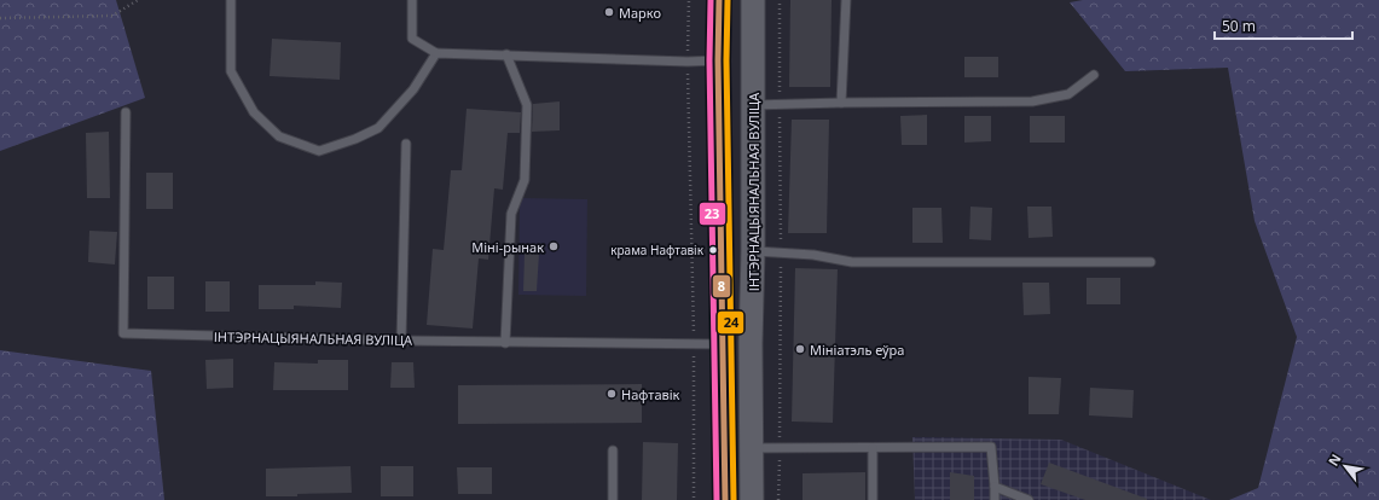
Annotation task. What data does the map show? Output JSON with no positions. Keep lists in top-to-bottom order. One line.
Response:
{"streets":{"main road":["ІНТЭРНАЦЫЯНАЛЬНАЯ ВУЛІЦА"]},"places":["Марко","Міні-рынак","крама Нафтавік","Мініатэль еўра","Нафтавік"],"lines":["transit line 8","transit line 23","transit line 24"],"scale_bar":"50 m","north":"top left"}
